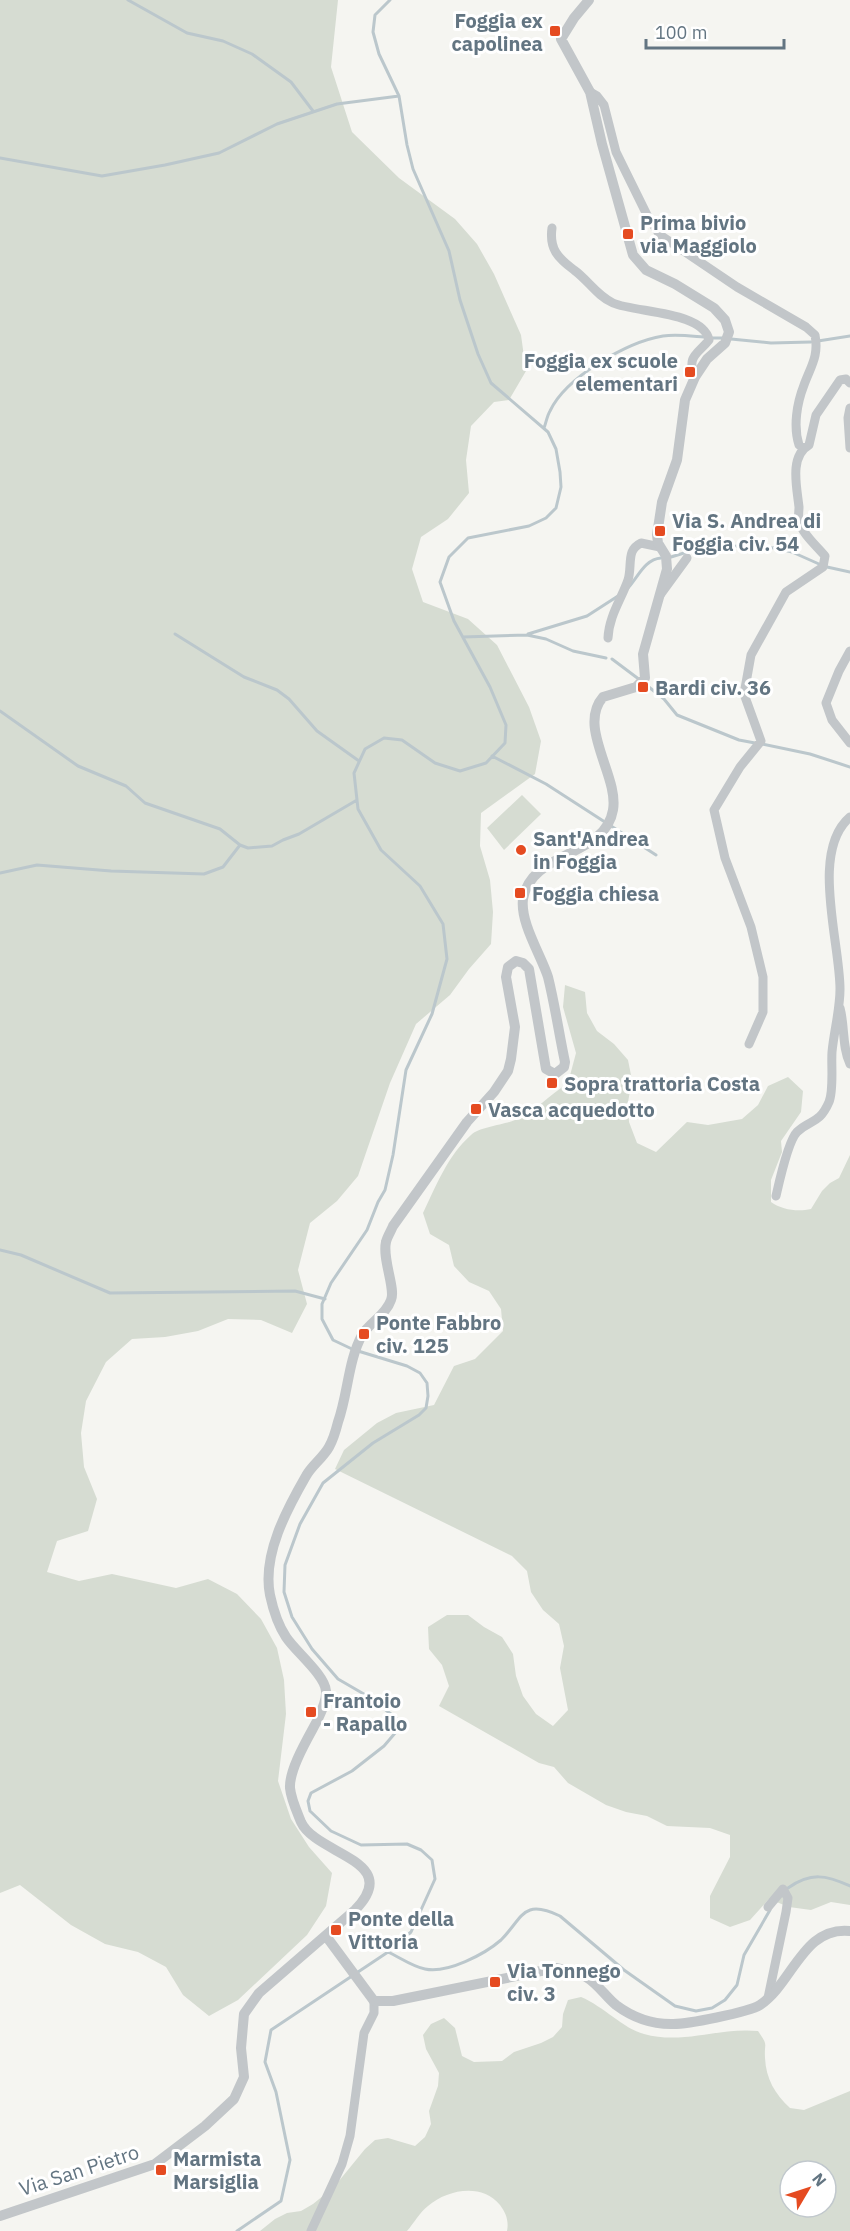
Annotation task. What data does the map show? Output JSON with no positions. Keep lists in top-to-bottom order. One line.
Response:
{"streets":{"street":["Via San Pietro"]},"places":{"transit":["Foggia ex capolinea","Prima bivio via Maggiolo","Foggia ex scuole elementari","Via S. Andrea di Foggia civ. 54","Bardi civ. 36","Foggia chiesa","Sopra trattoria Costa","Vasca acquedotto","Ponte Fabbro civ. 125","Frantoio - Rapallo","Ponte della Vittoria","Via Tonnego civ. 3","Marmista Marsiglia"],"other":["Sant'Andrea in Foggia"]},"scale_bar":"100 m","north":"top right"}
